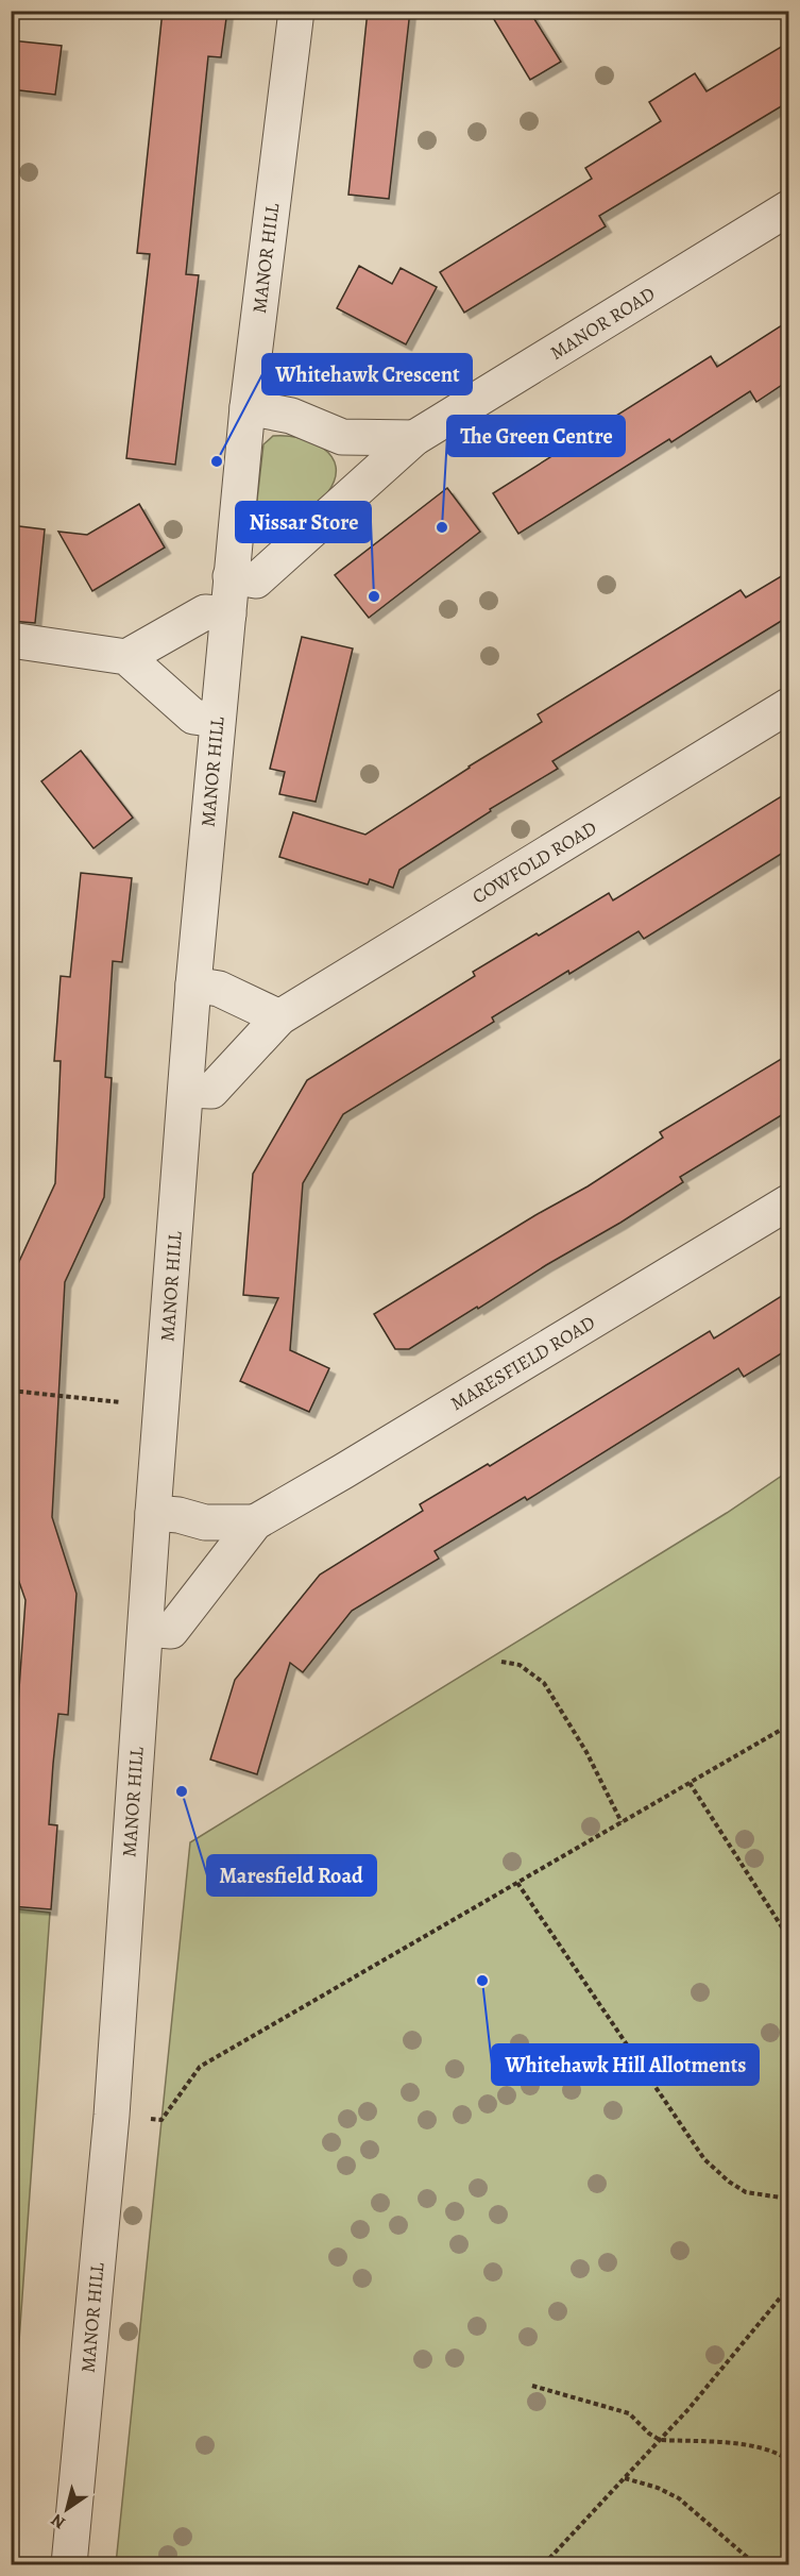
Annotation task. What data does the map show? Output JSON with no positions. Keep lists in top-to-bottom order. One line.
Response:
{"streets":{"street":["MANOR HILL","MANOR ROAD","COWFOLD ROAD","MARESFIELD ROAD"]},"crossings":[["MANOR HILL","MANOR ROAD"],["MANOR HILL","COWFOLD ROAD"],["MANOR HILL","MARESFIELD ROAD"]],"places":["Whitehawk Crescent","The Green Centre","Nissar Store","Maresfield Road","Whitehawk Hill Allotments"],"north":"bottom left"}
